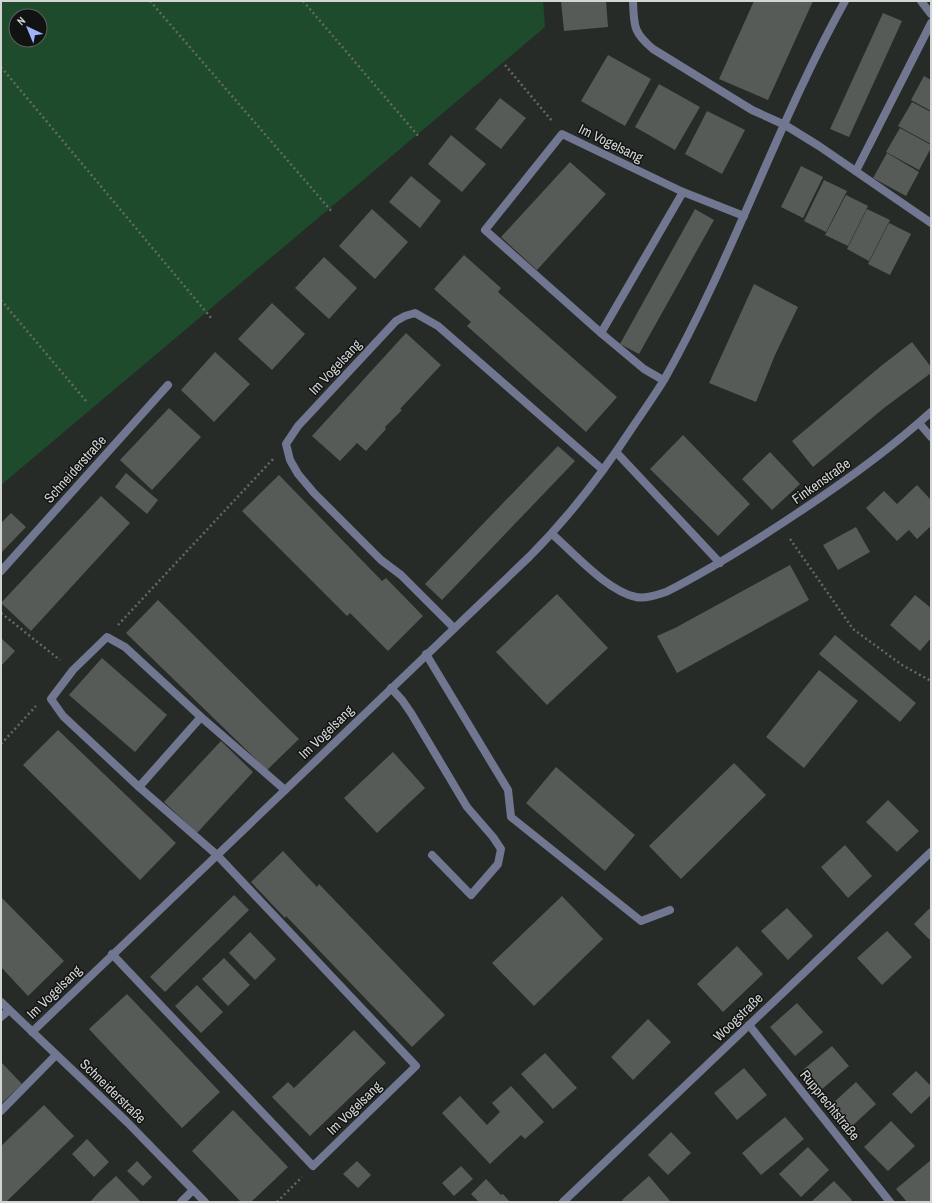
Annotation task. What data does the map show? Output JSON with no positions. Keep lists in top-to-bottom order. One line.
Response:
{"streets":{"street":["Im Vogelsang","Schneiderstraße","Finkenstraße","Woogstraße","Rupprechtstraße"]},"crossings":[["Im Vogelsang","Schneiderstraße"],["Im Vogelsang","Finkenstraße"],["Woogstraße","Rupprechtstraße"]],"north":"top left"}
